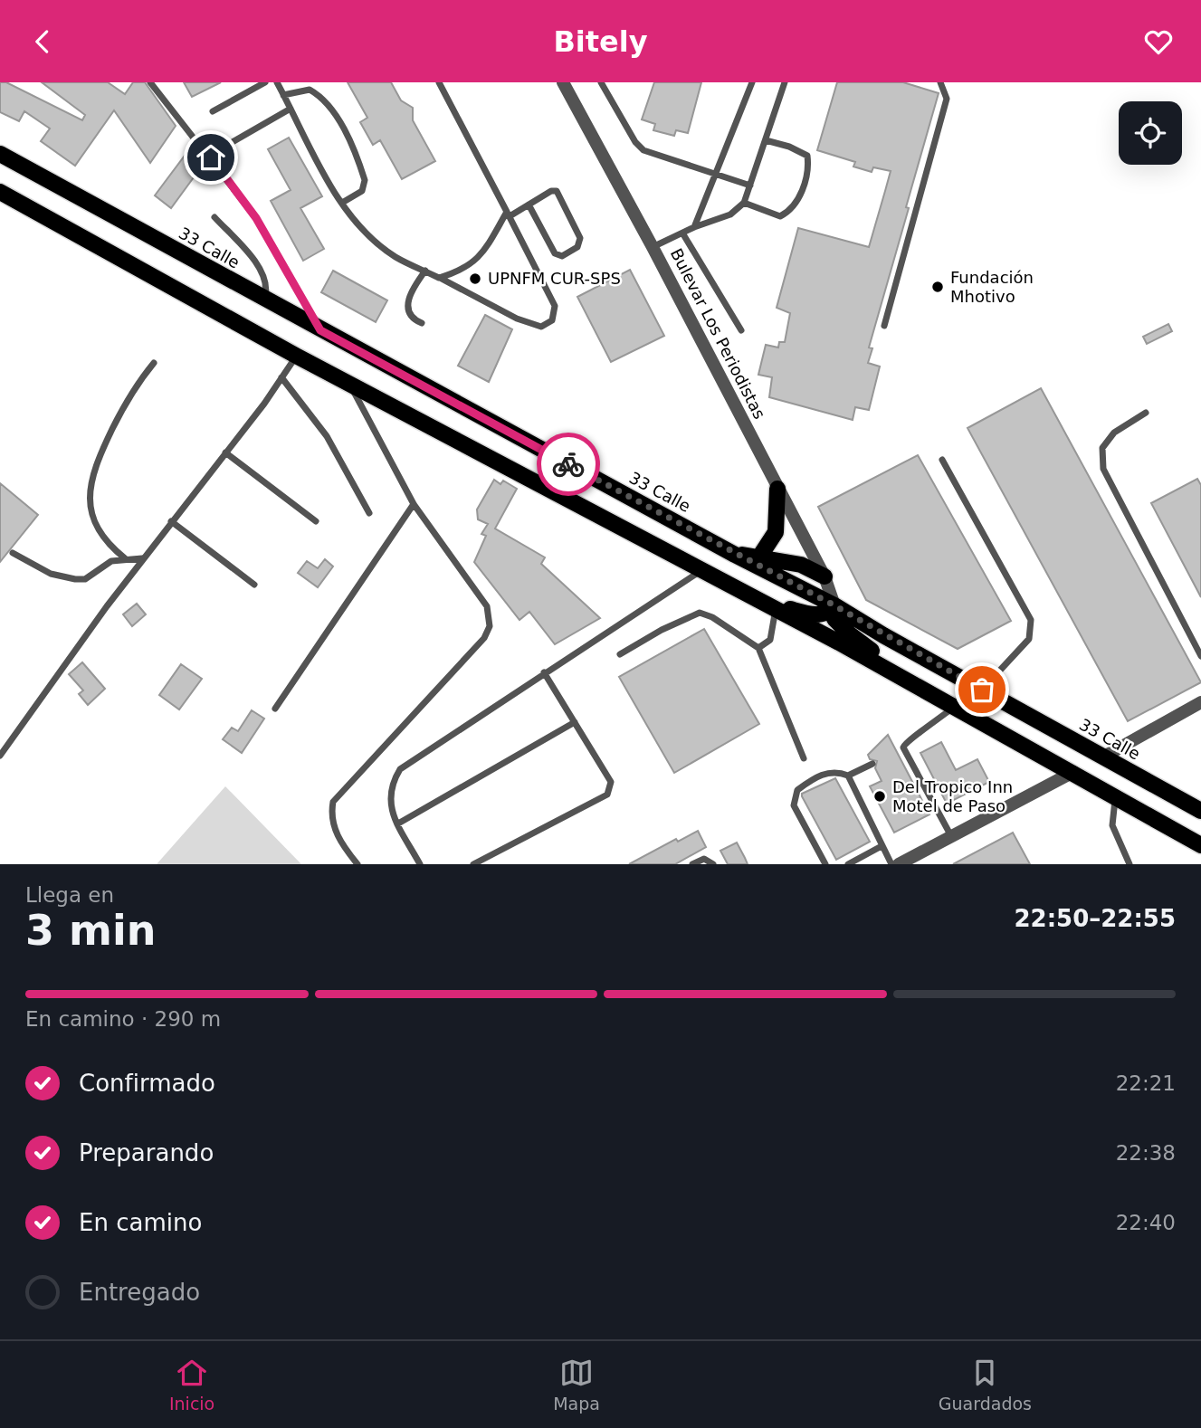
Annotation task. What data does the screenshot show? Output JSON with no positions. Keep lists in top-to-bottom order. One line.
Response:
{"streets":{"main road":["33 Calle"],"street":["Bulevar Los Periodistas"]},"crossings":[["33 Calle","Bulevar Los Periodistas"]],"places":["UPNFM CUR-SPS","Fundación Mhotivo","Del Tropico Inn Motel de Paso"],"page":{"header":"Bitely","heading":["3 min","Llega en","22:50–22:55"],"bar":"En camino · 290 m","list":[["Confirmado","22:21"],["Preparando","22:38"],["En camino","22:40"],"Entregado"],"tabs":["Inicio","Mapa","Guardados"]}}
